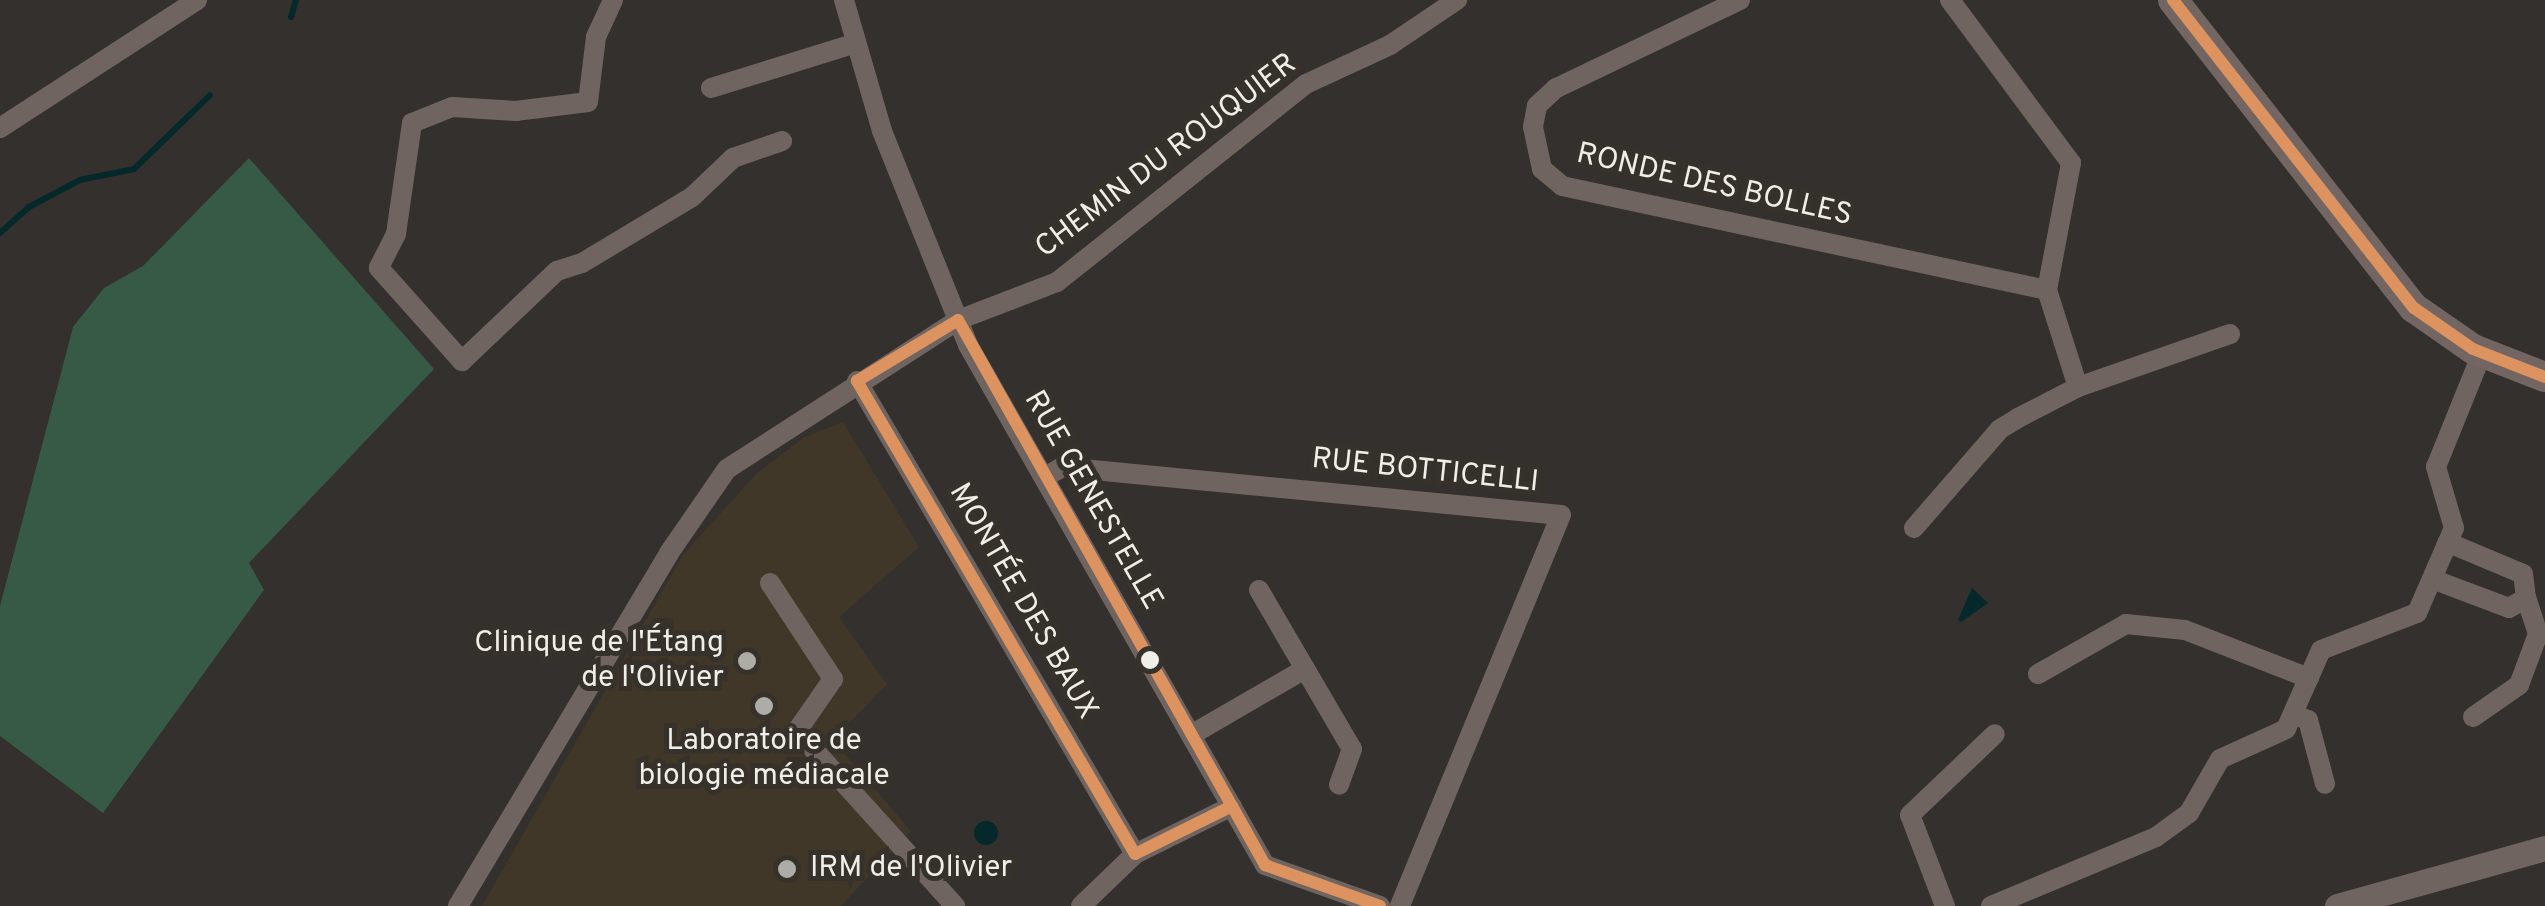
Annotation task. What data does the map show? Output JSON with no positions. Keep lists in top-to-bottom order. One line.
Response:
{"streets":{"street":["CHEMIN DU ROUQUIER","RONDE DES BOLLES","RUE BOTTICELLI","RUE GENESTELLE","MONTÉE DES BAUX"]},"crossings":[["CHEMIN DU ROUQUIER","RUE GENESTELLE"],["CHEMIN DU ROUQUIER","MONTÉE DES BAUX"],["RUE BOTTICELLI","RUE GENESTELLE"]],"places":["Clinique de l'Étang de l'Olivier","Laboratoire de biologie médiacale","IRM de l'Olivier"]}
